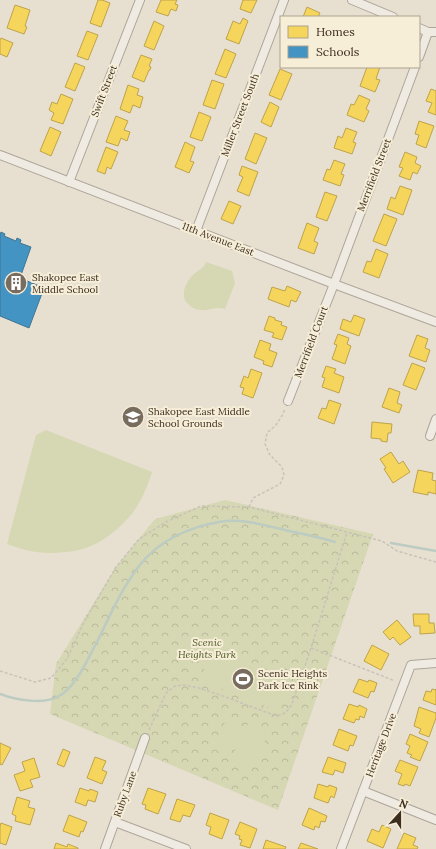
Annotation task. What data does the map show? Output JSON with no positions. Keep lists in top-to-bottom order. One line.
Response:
{"streets":{"street":["Swift Street","Miller Street South","Merrifield Street","11th Avenue East","Merrifield Court","Heritage Drive","Ruby Lane"]},"crossings":[["Swift Street","11th Avenue East"],["Miller Street South","11th Avenue East"],["Merrifield Street","11th Avenue East"],["Merrifield Street","Merrifield Court"],["11th Avenue East","Merrifield Court"]],"parks":["Scenic Heights Park"],"places":{"building":["Shakopee East Middle School"],"school or university":["Shakopee East Middle School Grounds"],"sports":["Scenic Heights Park Ice Rink"]},"legend":["Homes","Schools"],"north":"top"}
